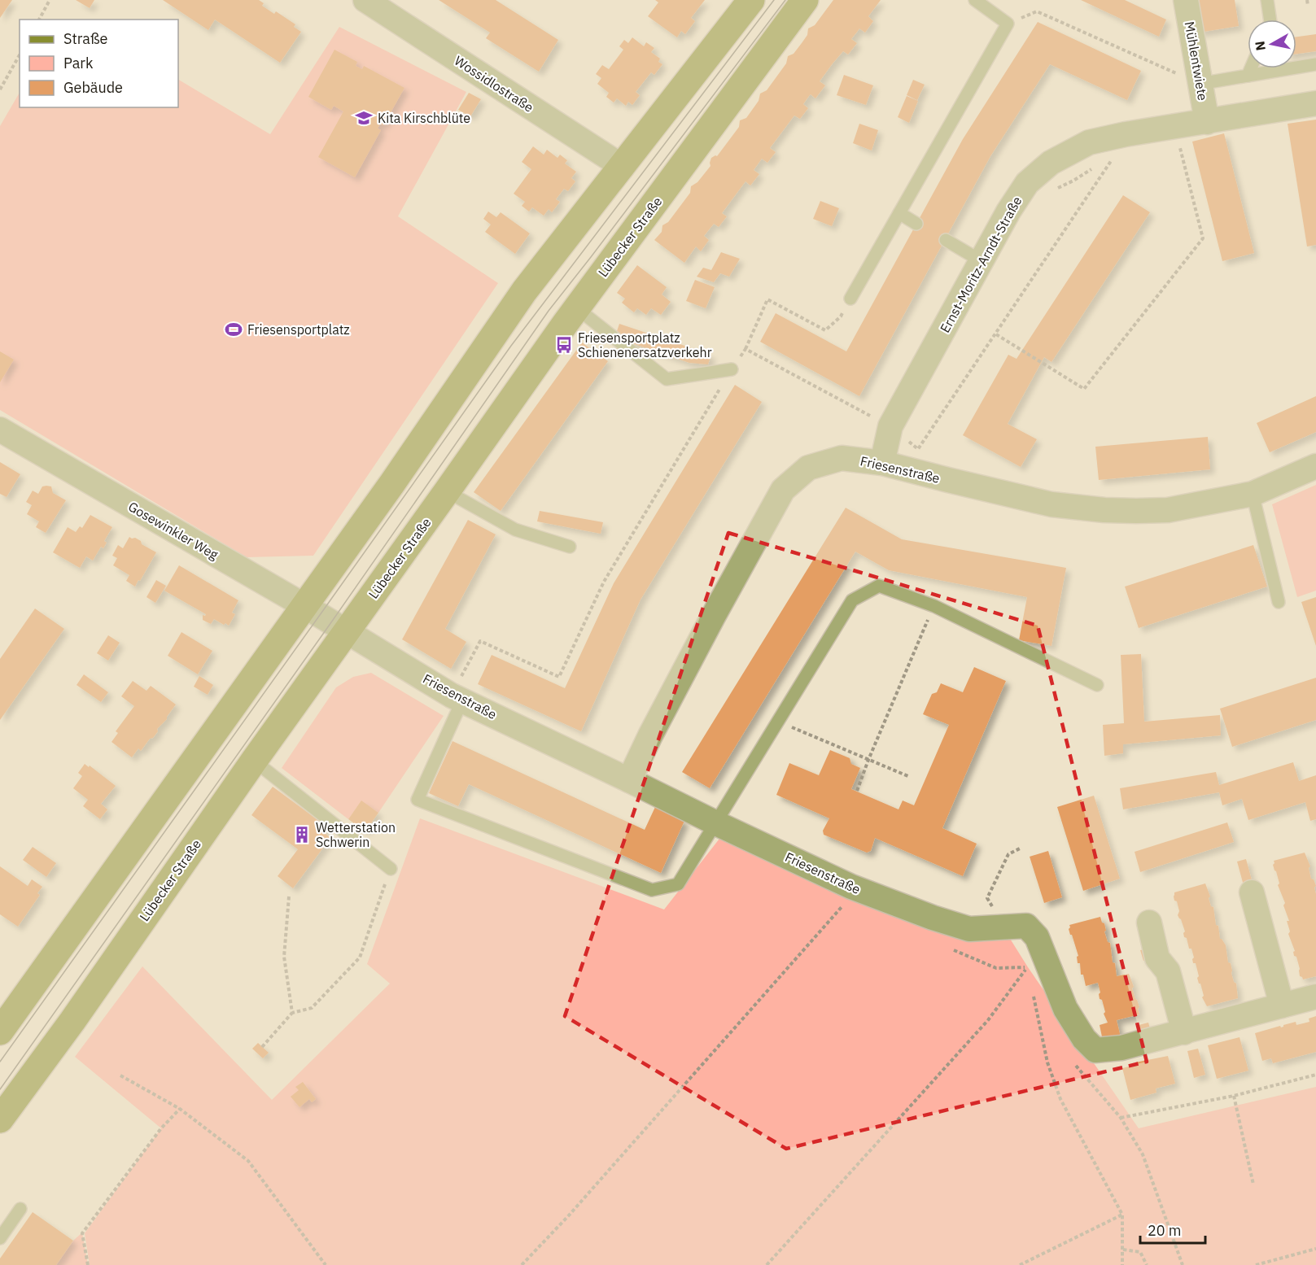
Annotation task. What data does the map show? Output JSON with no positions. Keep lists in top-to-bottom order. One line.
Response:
{"streets":{"street":["Mühlentwiete","Wossidlostraße","Lübecker Straße","Ernst-Moritz-Arndt-Straße","Friesenstraße","Gosewinkler Weg"]},"crossings":[["Mühlentwiete","Ernst-Moritz-Arndt-Straße"],["Lübecker Straße","Friesenstraße"],["Lübecker Straße","Gosewinkler Weg"],["Ernst-Moritz-Arndt-Straße","Friesenstraße"],["Friesenstraße","Gosewinkler Weg"]],"places":{"school or university":["Kita Kirschblüte"],"sports":["Friesensportplatz"],"bus stop":["Friesensportplatz Schienenersatzverkehr"],"building":["Wetterstation Schwerin"]},"legend":["Straße","Park","Gebäude"],"scale_bar":"20 m","north":"left"}
